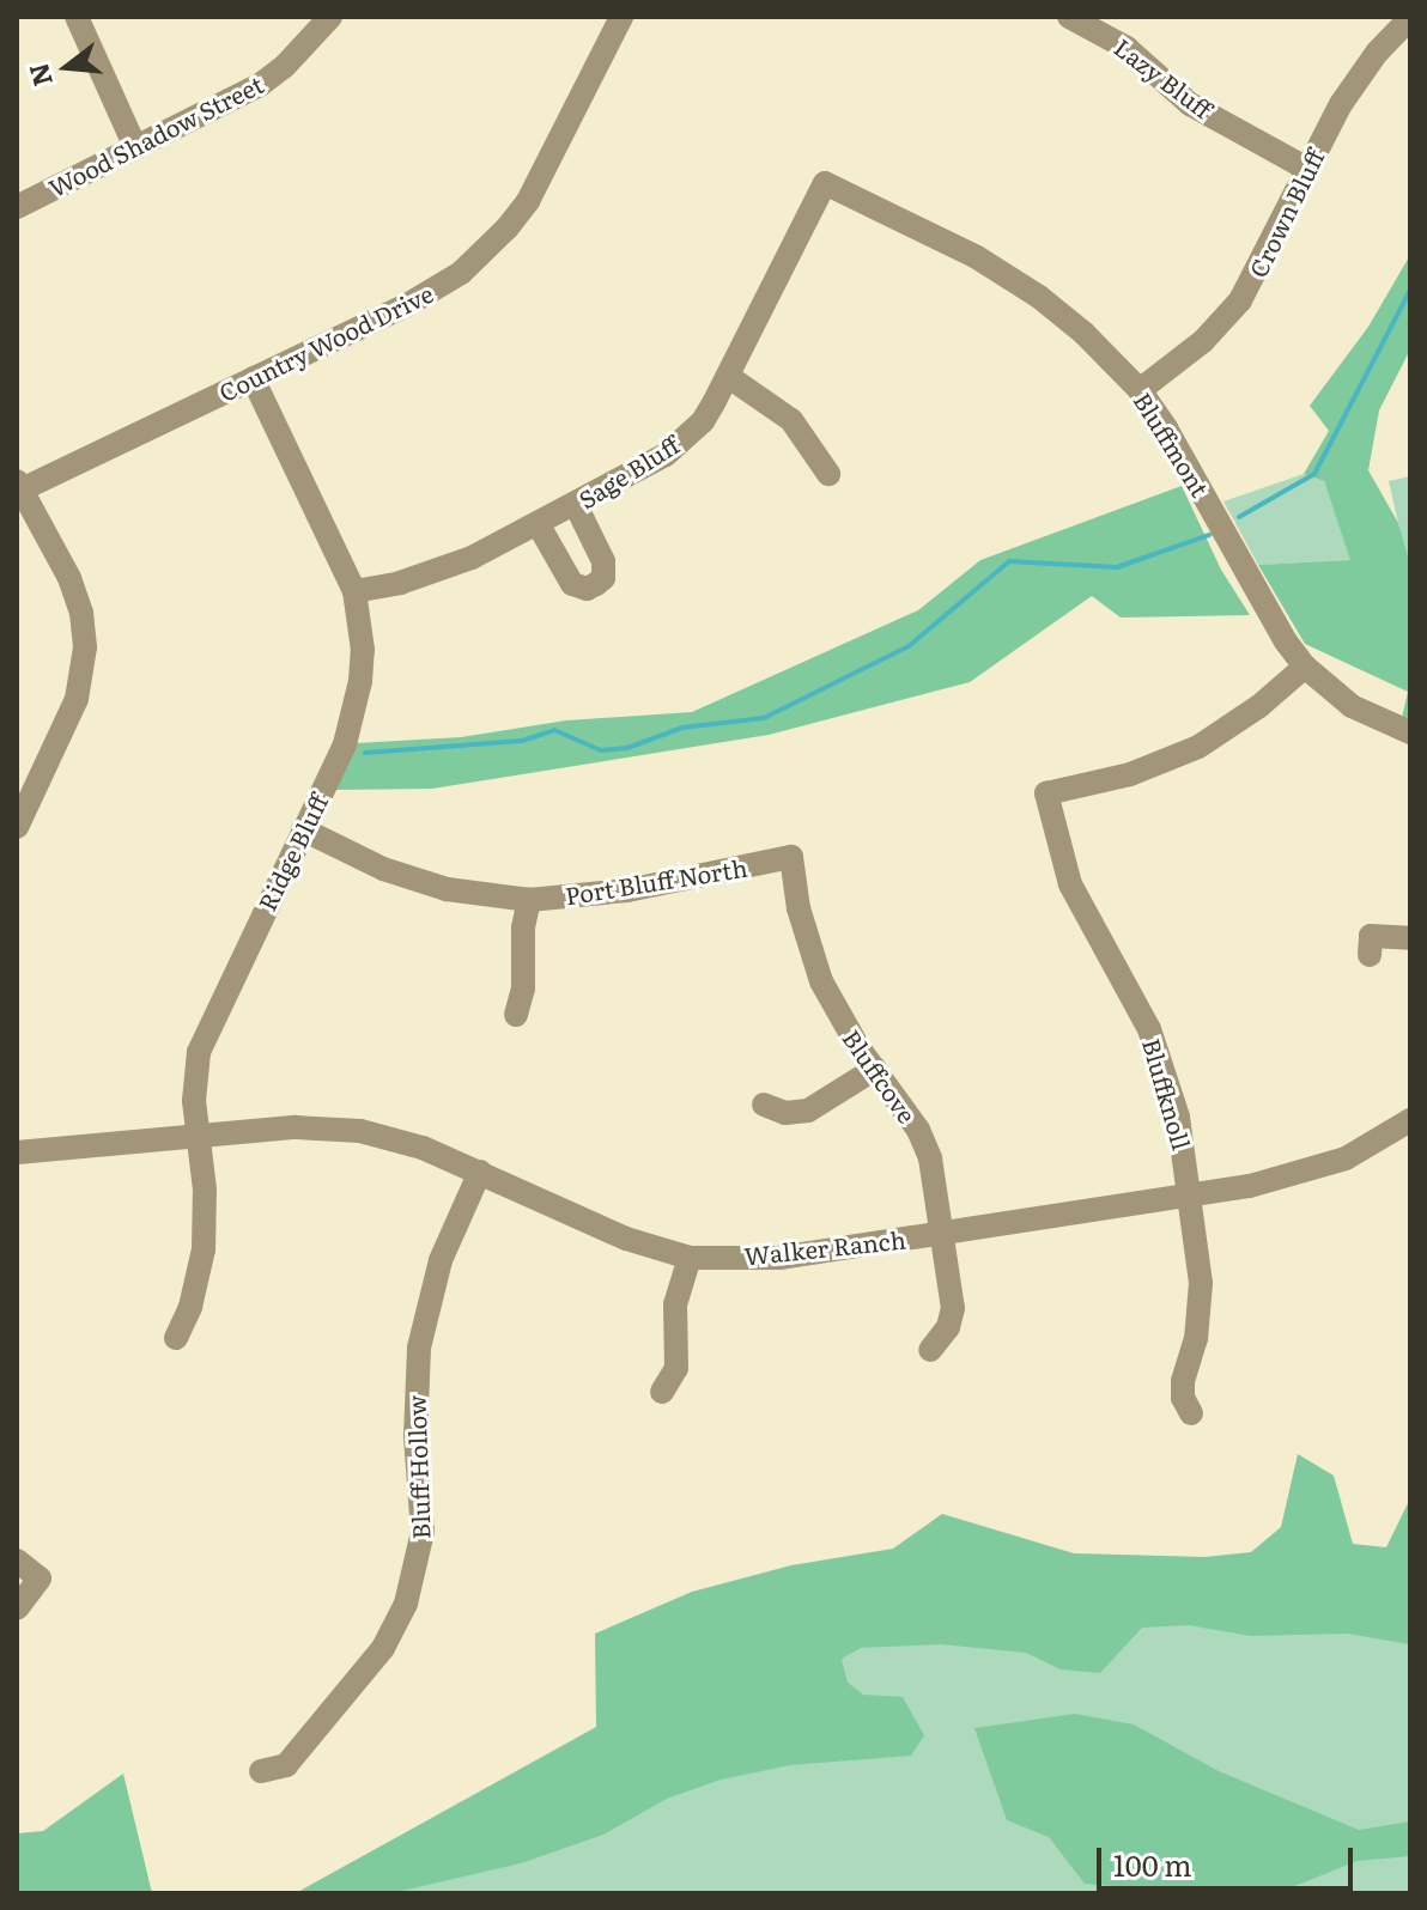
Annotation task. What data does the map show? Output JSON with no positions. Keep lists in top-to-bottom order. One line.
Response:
{"streets":{"street":["Lazy Bluff","Wood Shadow Street","Crown Bluff","Country Wood Drive","Bluffmont","Sage Bluff","Ridge Bluff","Port Bluff North","Bluffcove","Bluffknoll","Walker Ranch","Bluff Hollow"]},"crossings":[["Lazy Bluff","Crown Bluff"],["Crown Bluff","Bluffmont"],["Country Wood Drive","Ridge Bluff"],["Bluffmont","Sage Bluff"],["Bluffmont","Bluffknoll"],["Sage Bluff","Ridge Bluff"],["Ridge Bluff","Port Bluff North"],["Ridge Bluff","Walker Ranch"],["Port Bluff North","Bluffcove"],["Bluffcove","Walker Ranch"],["Bluffknoll","Walker Ranch"],["Walker Ranch","Bluff Hollow"]],"scale_bar":"100 m","north":"left"}
